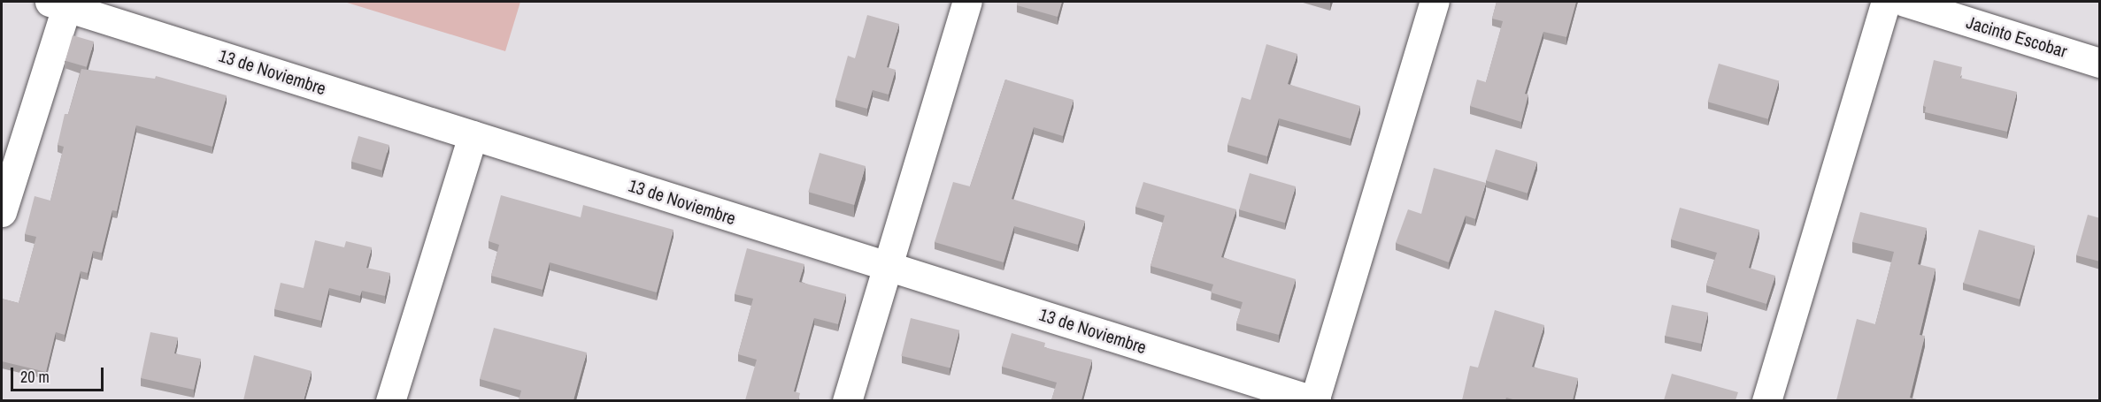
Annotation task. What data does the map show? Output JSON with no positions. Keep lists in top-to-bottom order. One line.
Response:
{"streets":{"street":["Jacinto Escobar","13 de Noviembre"]},"scale_bar":"20 m"}
